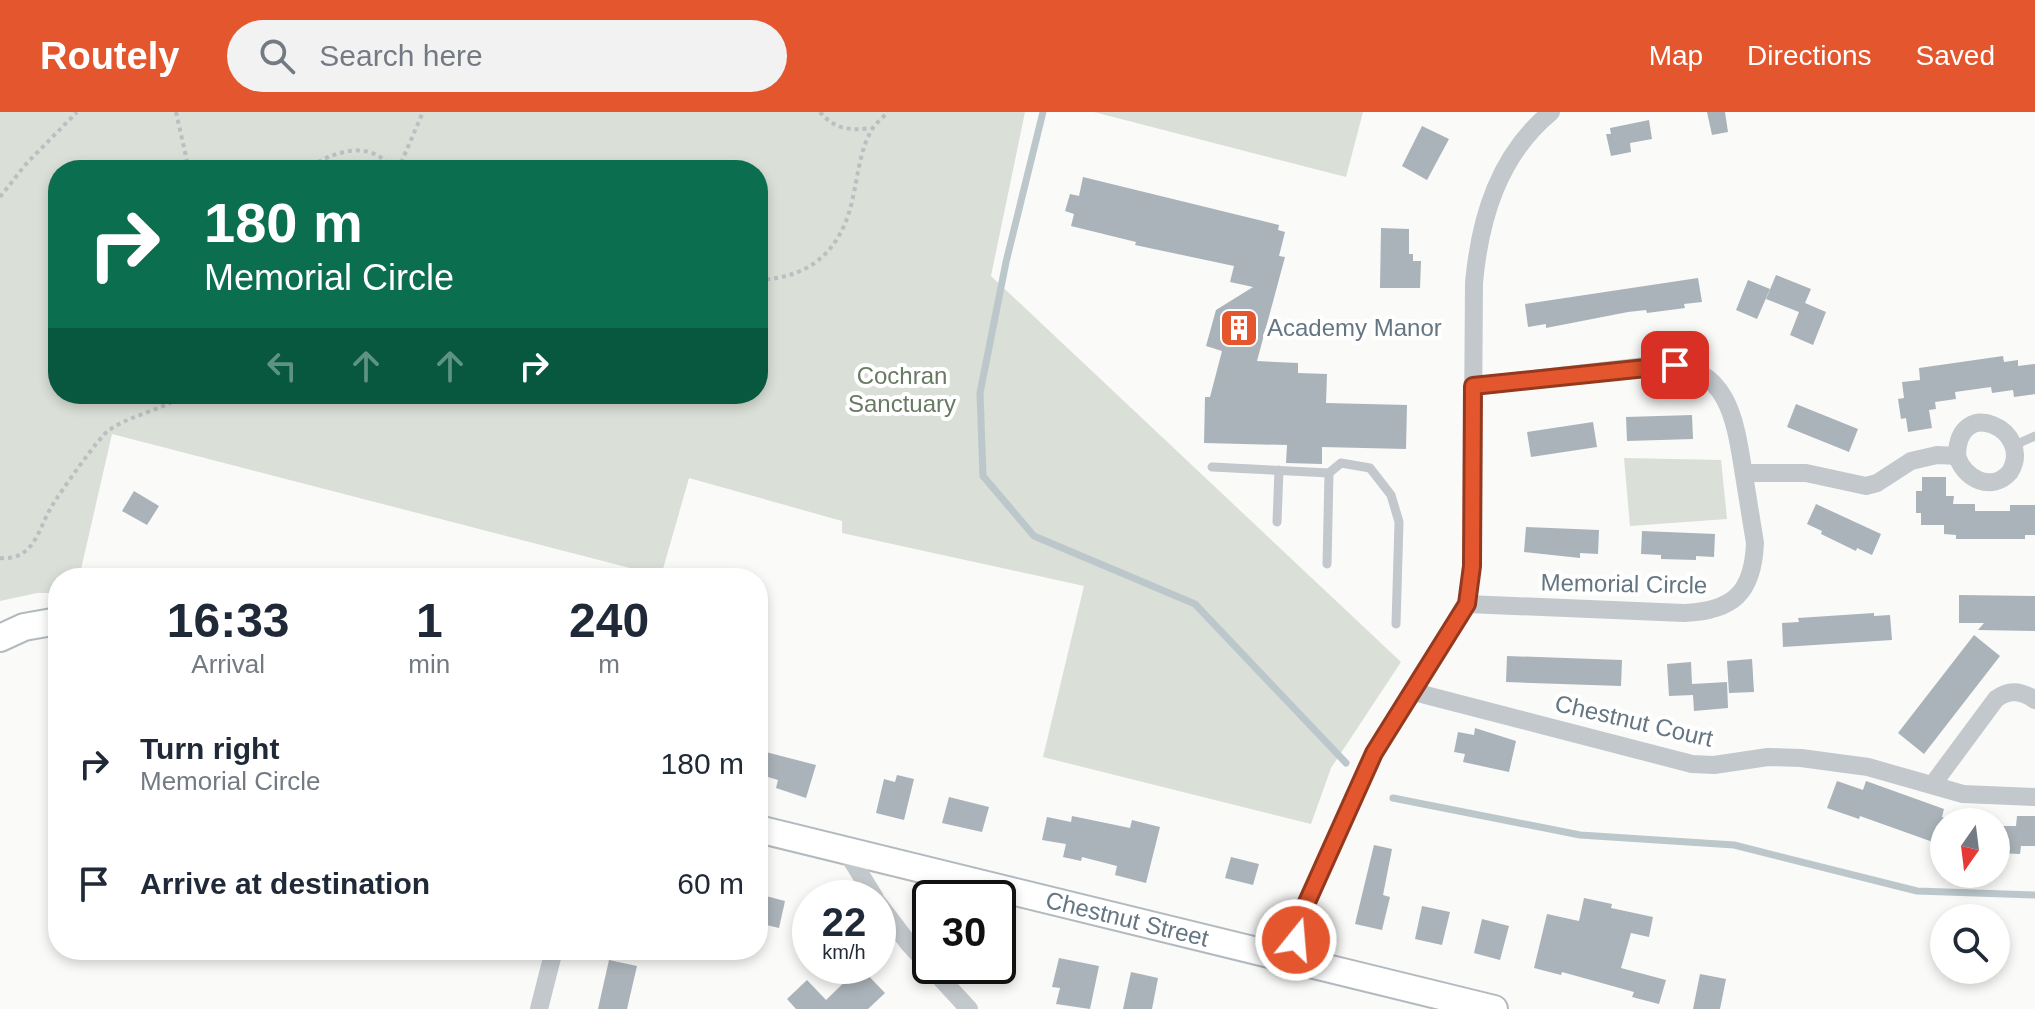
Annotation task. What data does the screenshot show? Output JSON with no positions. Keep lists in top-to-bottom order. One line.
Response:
{"streets":{"street":["Memorial Circle","Chestnut Court","Chestnut Street"]},"parks":["Cochran Sanctuary"],"places":{"building":["Academy Manor"]},"north":"bottom","page":{"header":"Routely","search":"Search here","nav":["Map","Directions","Saved"],"turn":["180 m","Memorial Circle"],"eta":["16:33","Arrival","1","min","240","m"],"list":[{"name":"Turn right","note":"Memorial Circle","value":"180 m"},{"name":"Arrive at destination","value":"60 m"}],"speed":"22 km/h","limit":"30"}}
